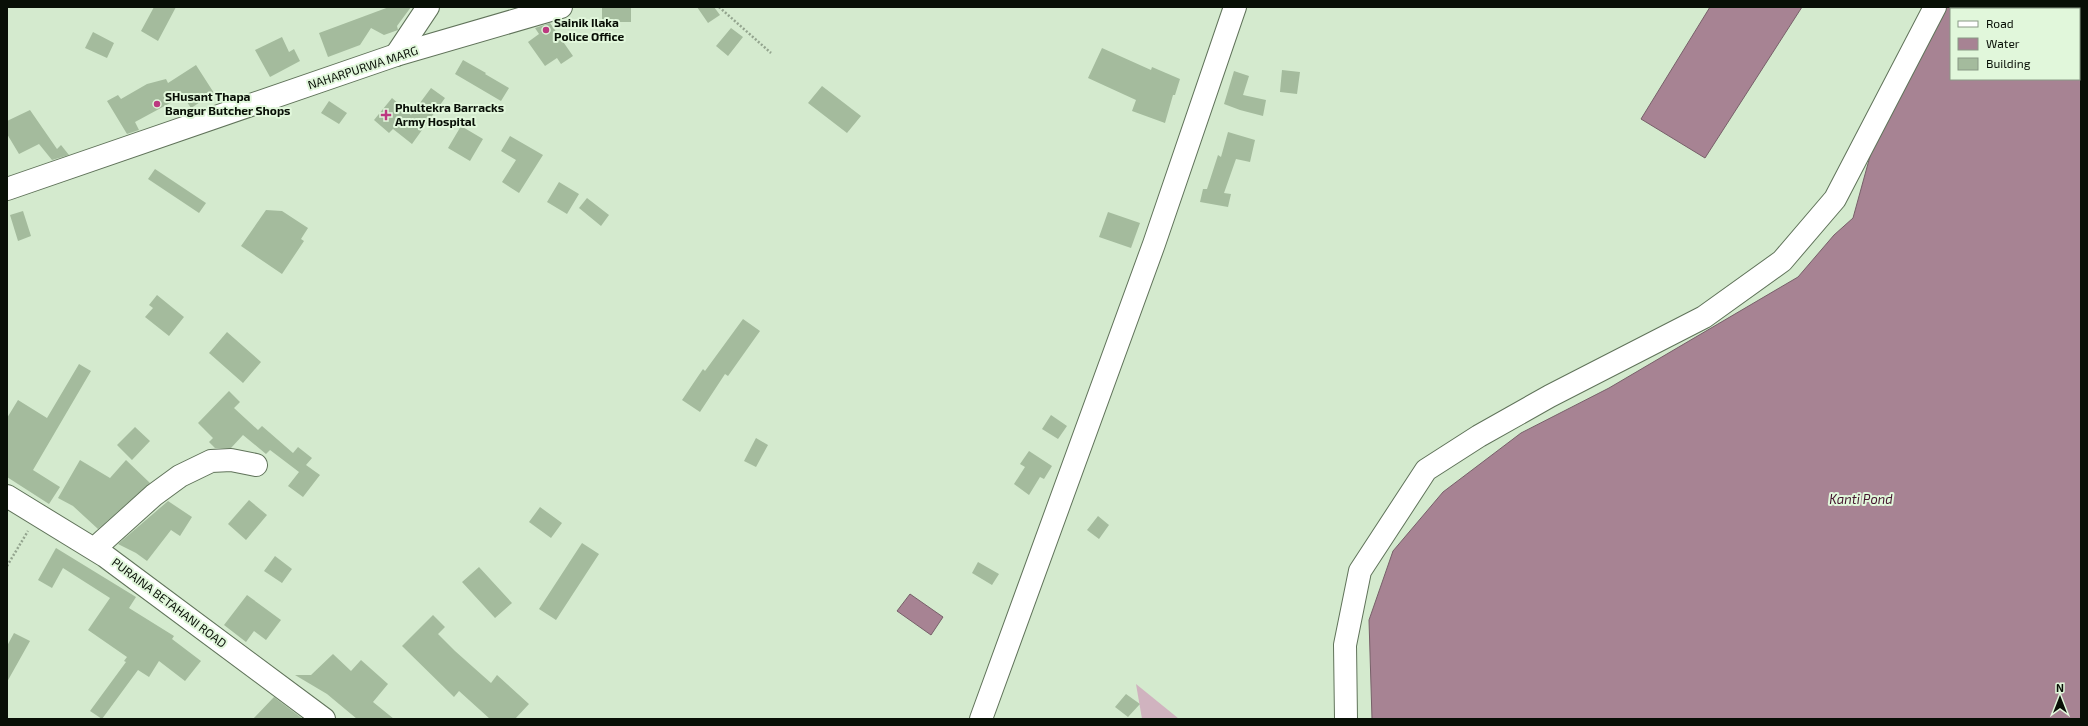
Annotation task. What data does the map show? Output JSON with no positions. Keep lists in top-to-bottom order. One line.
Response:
{"streets":{"street":["NAHARPURWA MARG","PURAINA BETAHANI ROAD"]},"water":["Kanti Pond"],"places":{"other":["Sainik Ilaka Police Office","SHusant Thapa Bangur Butcher Shops"],"health":["Phultekra Barracks Army Hospital"]},"legend":["Road","Water","Building"],"north":"top"}
